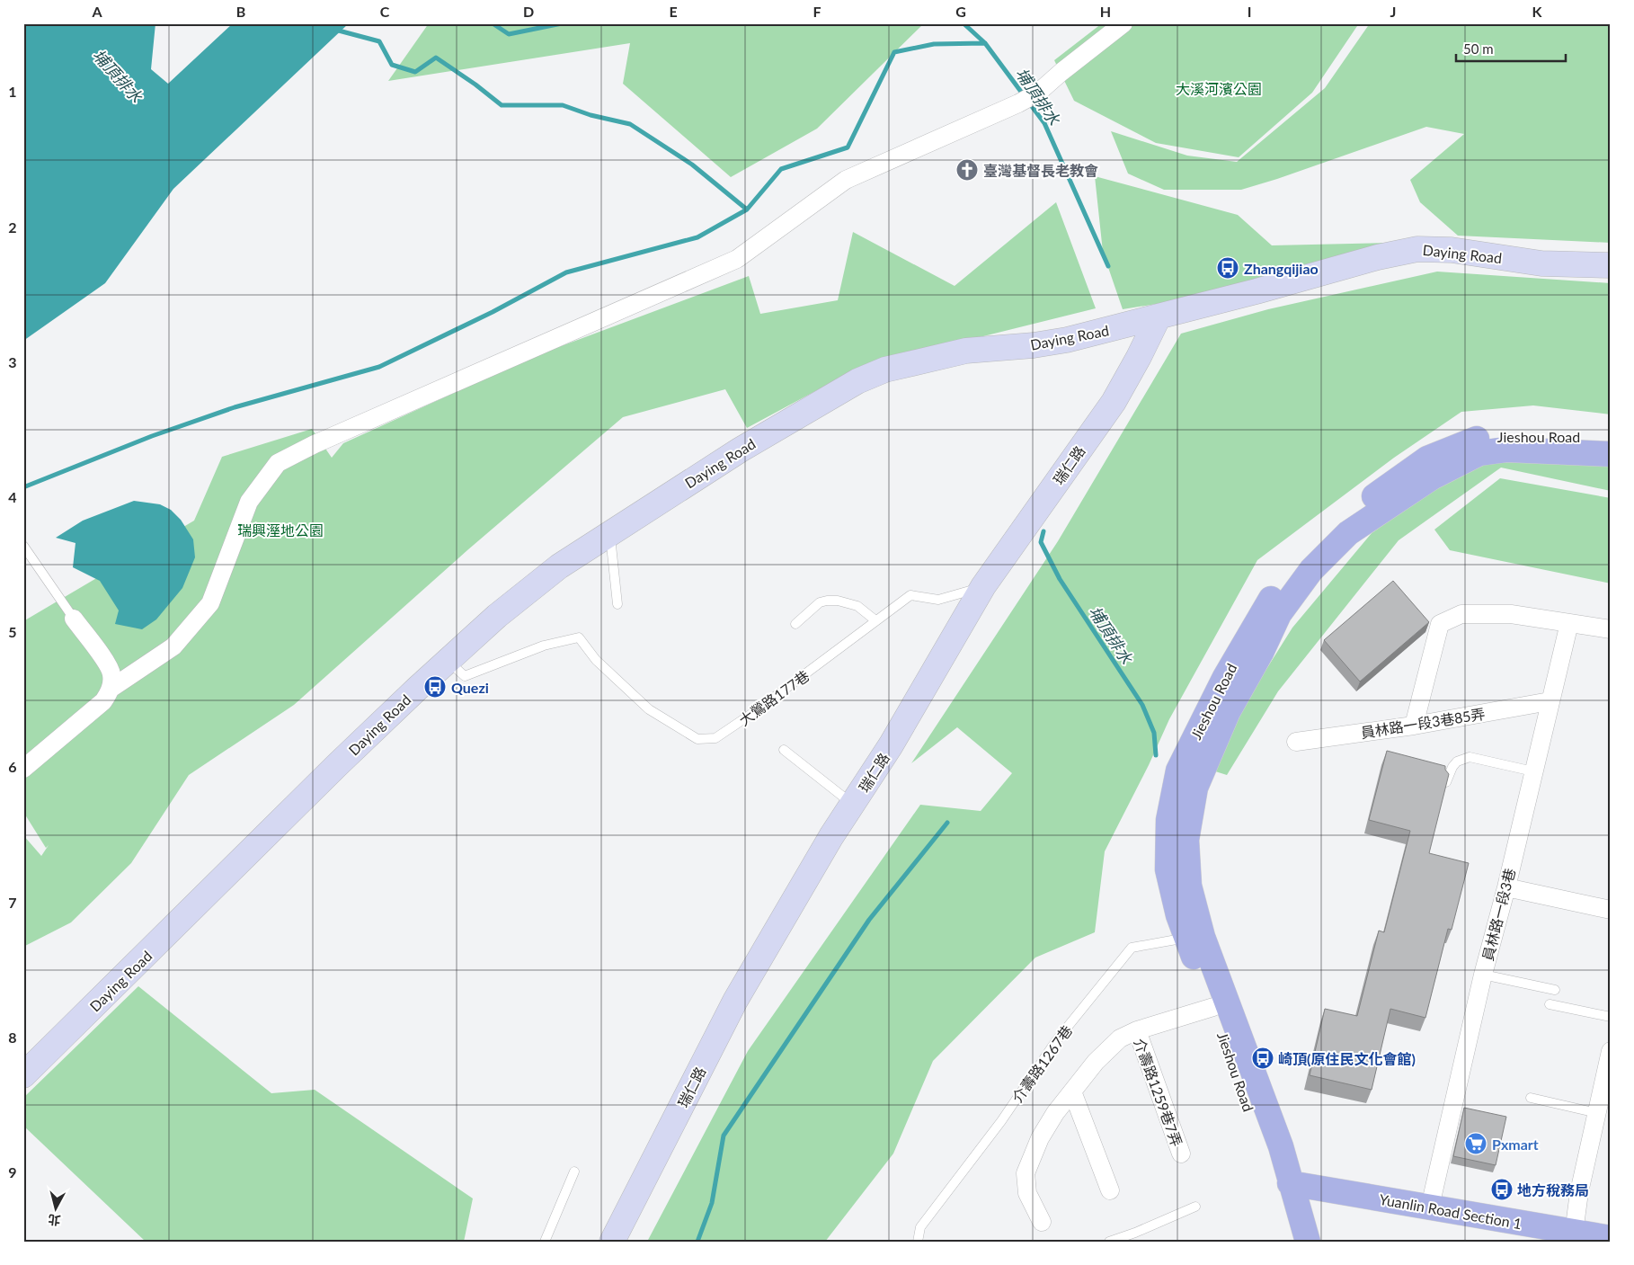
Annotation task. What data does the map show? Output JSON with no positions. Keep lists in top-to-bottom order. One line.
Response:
{"streets":{"main road":["Jieshou Road","Yuanlin Road Section 1"],"street":["Daying Road","瑞仁路","員林路一段3巷85弄","員林路一段3巷","介壽路1259巷7弄"],"lane":["大鶯路177巷","介壽路1267巷"]},"crossings":[["Daying Road","瑞仁路"],["Daying Road","大鶯路177巷"],["Jieshou Road","介壽路1267巷"],["Jieshou Road","Yuanlin Road Section 1"],["瑞仁路","大鶯路177巷"],["員林路一段3巷85弄","員林路一段3巷"],["員林路一段3巷","Yuanlin Road Section 1"]],"water":["埔頂排水"],"parks":["大溪河濱公園","瑞興溼地公園"],"places":{"church":["臺灣基督長老教會"],"bus stop":["Zhangqijiao","Quezi","崎頂(原住民文化會館)","地方稅務局"],"supermarket":["Pxmart"]},"scale_bar":"50 m","north":"bottom","grid":{"columns":["A","B","C","D","E","F","G","H","I","J","K"],"rows":["1","2","3","4","5","6","7","8","9"]}}
